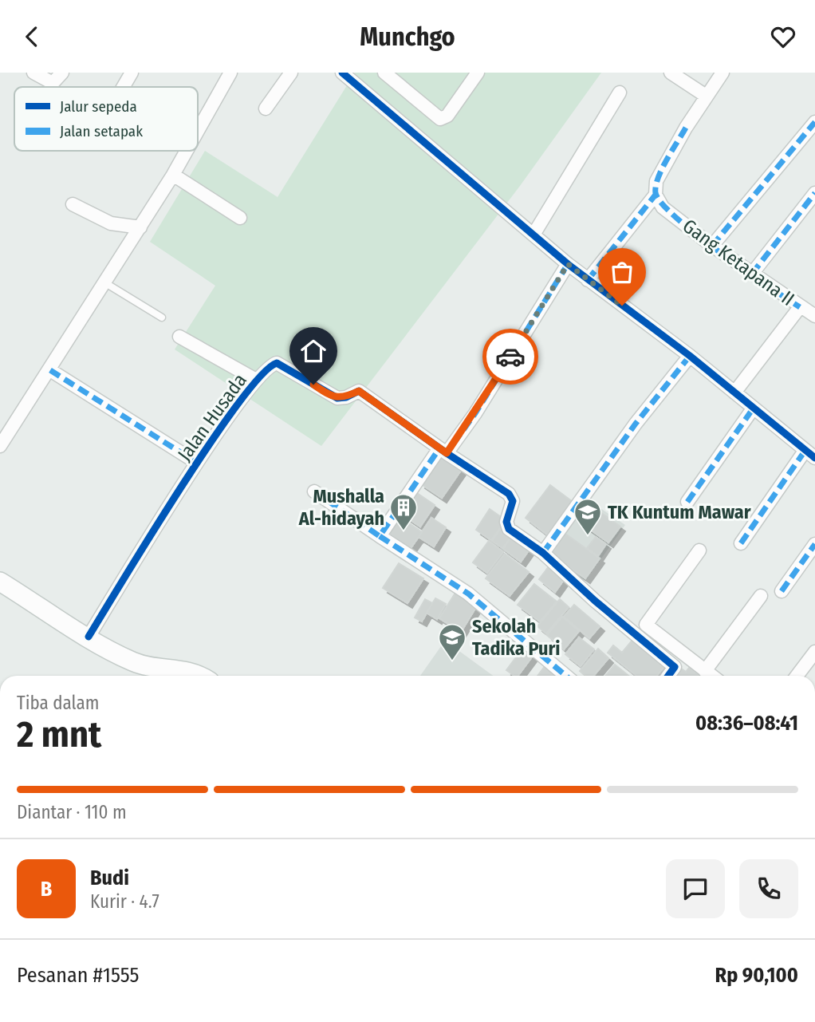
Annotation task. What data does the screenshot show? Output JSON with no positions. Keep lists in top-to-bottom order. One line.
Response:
{"streets":{"street":["Gang Ketapana II","Jalan Husada"]},"places":{"building":["Mushalla Al-hidayah"],"school or university":["TK Kuntum Mawar","Sekolah Tadika Puri"]},"legend":["Jalur sepeda","Jalan setapak"],"page":{"header":"Munchgo","heading":["2 mnt","Tiba dalam","08:36–08:41"],"panel":["Budi","Kurir · 4.7","Pesanan #1555","Rp 90,100"],"bar":"Diantar · 110 m","round":"B"}}
